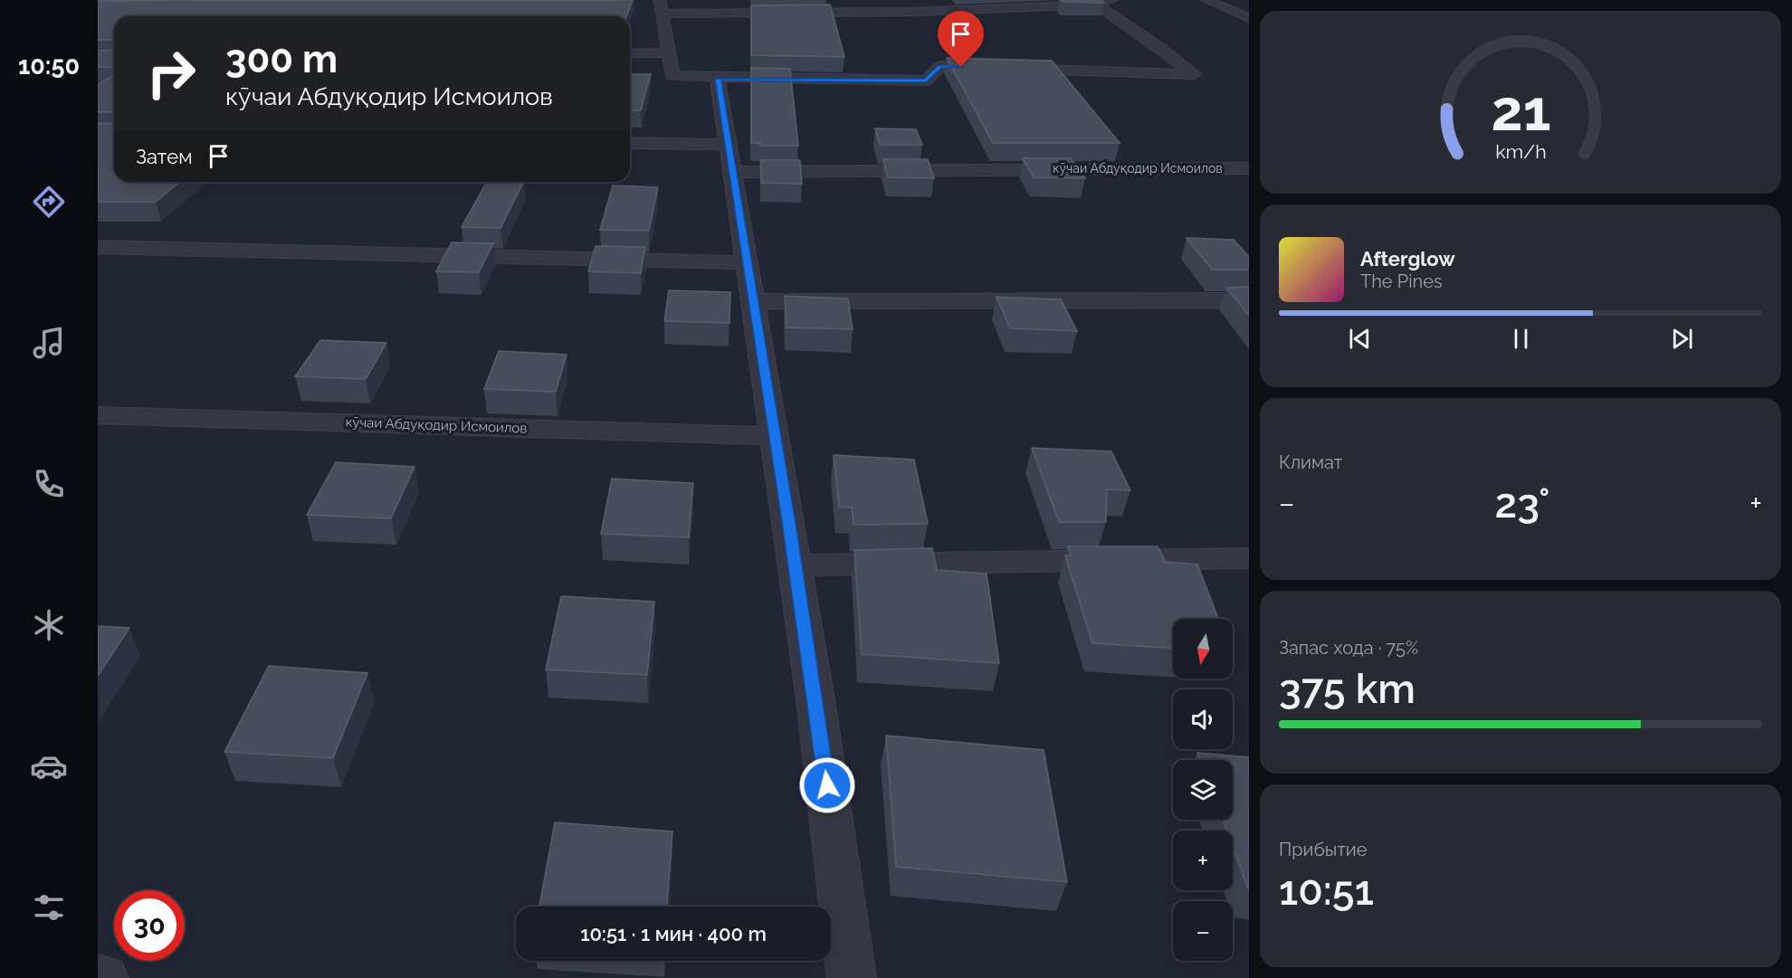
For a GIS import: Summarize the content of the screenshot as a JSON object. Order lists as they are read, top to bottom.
{
  "streets": {
    "street": ["кӯчаи Абдуқодир Исмоилов"]
  },
  "north": "bottom",
  "page": {
    "tabs": "10:50",
    "turn": ["300 m", "кӯчаи Абдуқодир Исмоилов"],
    "then": "Затем",
    "song": ["Afterglow", "The Pines"],
    "tile": [
      "Климат",
      ["Запас хода · 75%", "375 km"],
      ["Прибытие", "10:51"]
    ],
    "heat": ["−", "23°", "+"],
    "map_buttons": ["+", "−"],
    "limit": "30",
    "trip": "10:51 · 1 мин · 400 m",
    "gauge": ["21", "km/h"]
  }
}
